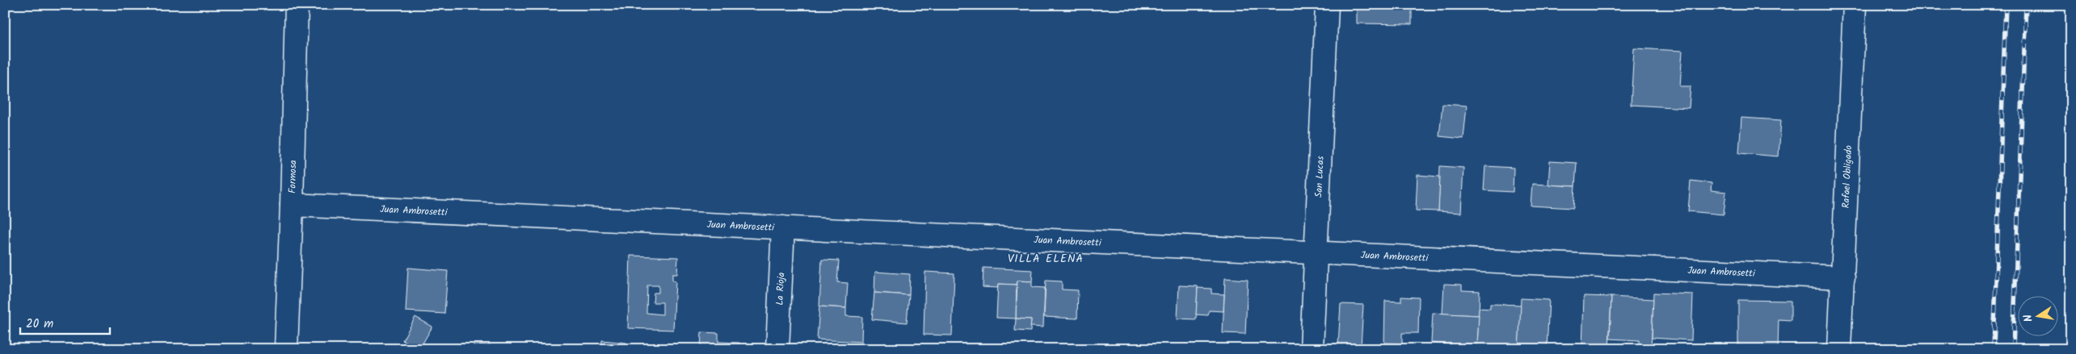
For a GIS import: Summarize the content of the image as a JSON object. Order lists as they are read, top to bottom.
{
  "streets": {
    "street": [
      "San Lucas",
      "Formosa",
      "Rafael Obligado",
      "Juan Ambrosetti",
      "La Rioja"
    ]
  },
  "crossings": [
    ["San Lucas", "Juan Ambrosetti"],
    ["Formosa", "Juan Ambrosetti"],
    ["Rafael Obligado", "Juan Ambrosetti"],
    ["Juan Ambrosetti", "La Rioja"]
  ],
  "districts": ["VILLA ELENA"],
  "scale_bar": "20 m",
  "north": "left"
}
